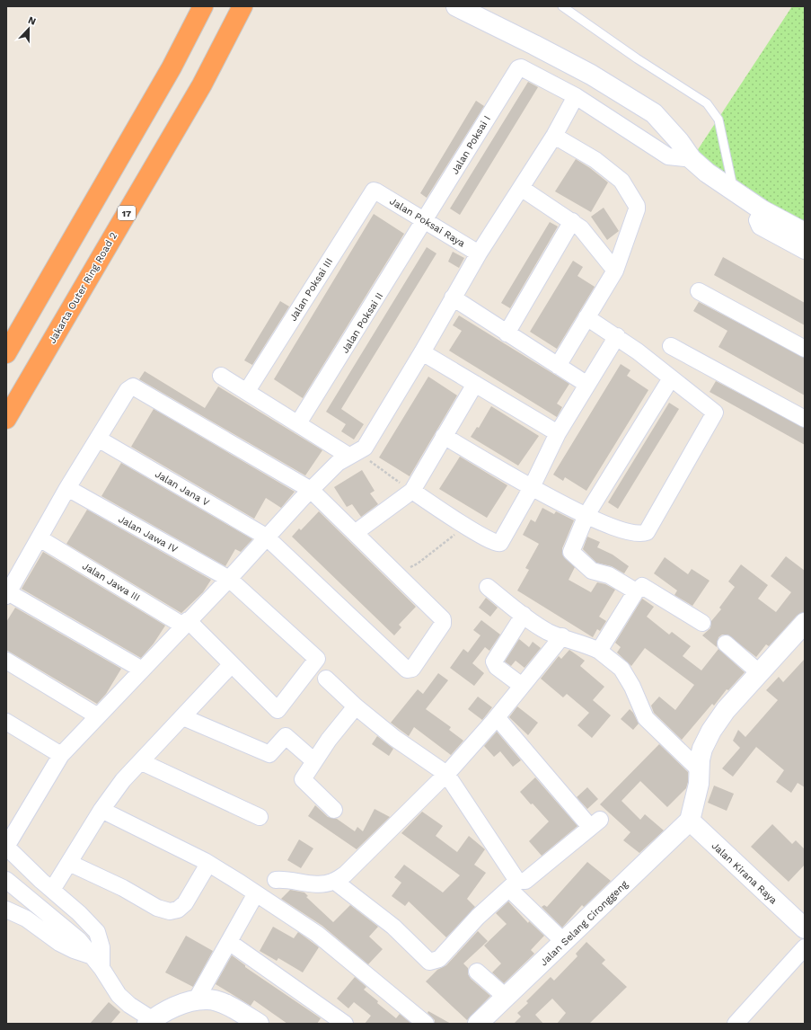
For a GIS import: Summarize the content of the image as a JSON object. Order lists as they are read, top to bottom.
{
  "streets": {
    "highway": ["17", "Jakarta Outer Ring Road 2"],
    "street": [
      "Jalan Poksai I",
      "Jalan Poksai Raya",
      "Jalan Poksai III",
      "Jalan Poksai II",
      "Jalan Jana V",
      "Jalan Jawa IV",
      "Jalan Jawa III",
      "Jalan Kirana Raya",
      "Jalan Selang Cironggeng"
    ]
  },
  "crossings": [
    ["Jalan Poksai I", "Jalan Poksai Raya"],
    ["Jalan Poksai I", "Jalan Poksai II"],
    ["Jalan Poksai Raya", "Jalan Poksai III"],
    ["Jalan Poksai Raya", "Jalan Poksai II"],
    ["Jalan Jawa IV", "Jalan Jawa III"],
    ["Jalan Kirana Raya", "Jalan Selang Cironggeng"]
  ],
  "north": "top"
}
